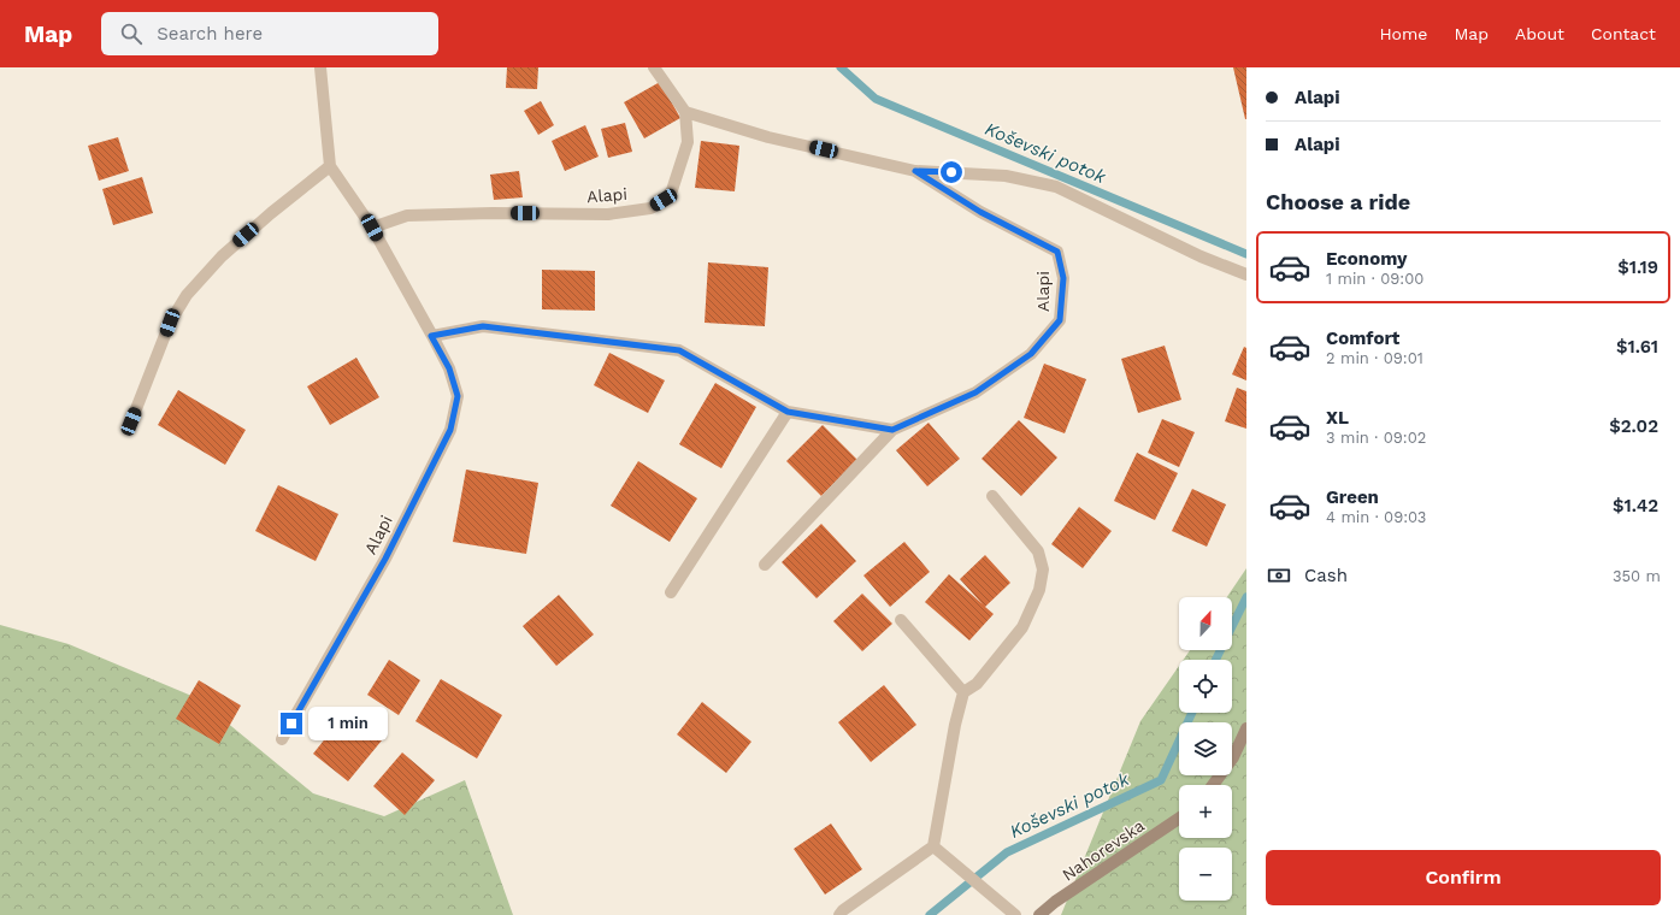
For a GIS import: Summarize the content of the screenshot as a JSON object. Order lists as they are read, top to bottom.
{
  "streets": {
    "street": ["Alapi", "Nahorevska"]
  },
  "water": ["Koševski potok"],
  "north": "top",
  "page": {
    "header": "Map",
    "search": "Search here",
    "nav": [
      "Home",
      "Map",
      "About",
      "Contact"
    ],
    "banner": ["Alapi", "Alapi"],
    "heading": "Choose a ride",
    "list": [
      {
        "name": "Economy",
        "note": "1 min · 09:00",
        "value": "$1.19"
      },
      {
        "name": "Comfort",
        "note": "2 min · 09:01",
        "value": "$1.61"
      },
      {
        "name": "XL",
        "note": "3 min · 09:02",
        "value": "$2.02"
      },
      {
        "name": "Green",
        "note": "4 min · 09:03",
        "value": "$1.42"
      }
    ],
    "pay": ["Cash", "350 m"],
    "map_buttons": ["+", "−"],
    "bubble": "1 min",
    "buttons": "Confirm"
  }
}
